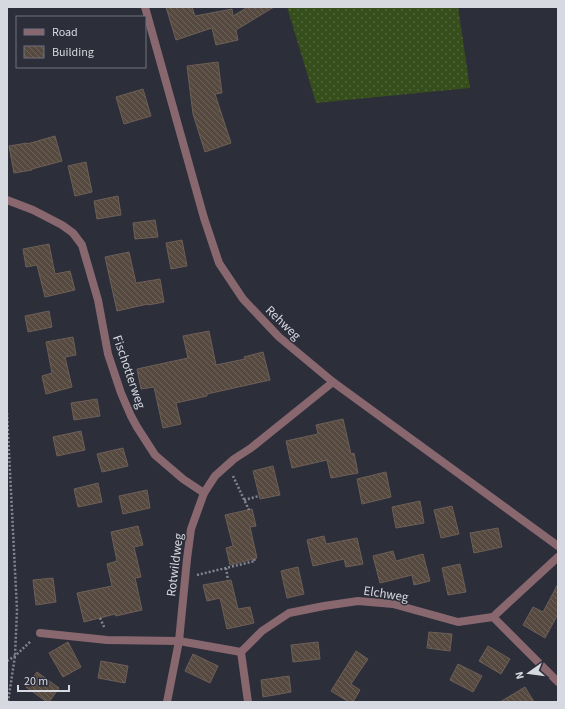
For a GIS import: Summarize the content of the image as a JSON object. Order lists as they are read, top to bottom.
{
  "streets": {
    "street": [
      "Rehweg",
      "Fischotterweg",
      "Rotwildweg",
      "Elchweg"
    ]
  },
  "crossings": [
    ["Fischotterweg", "Rotwildweg"]
  ],
  "legend": ["Road", "Building"],
  "scale_bar": "20 m",
  "north": "left"
}
